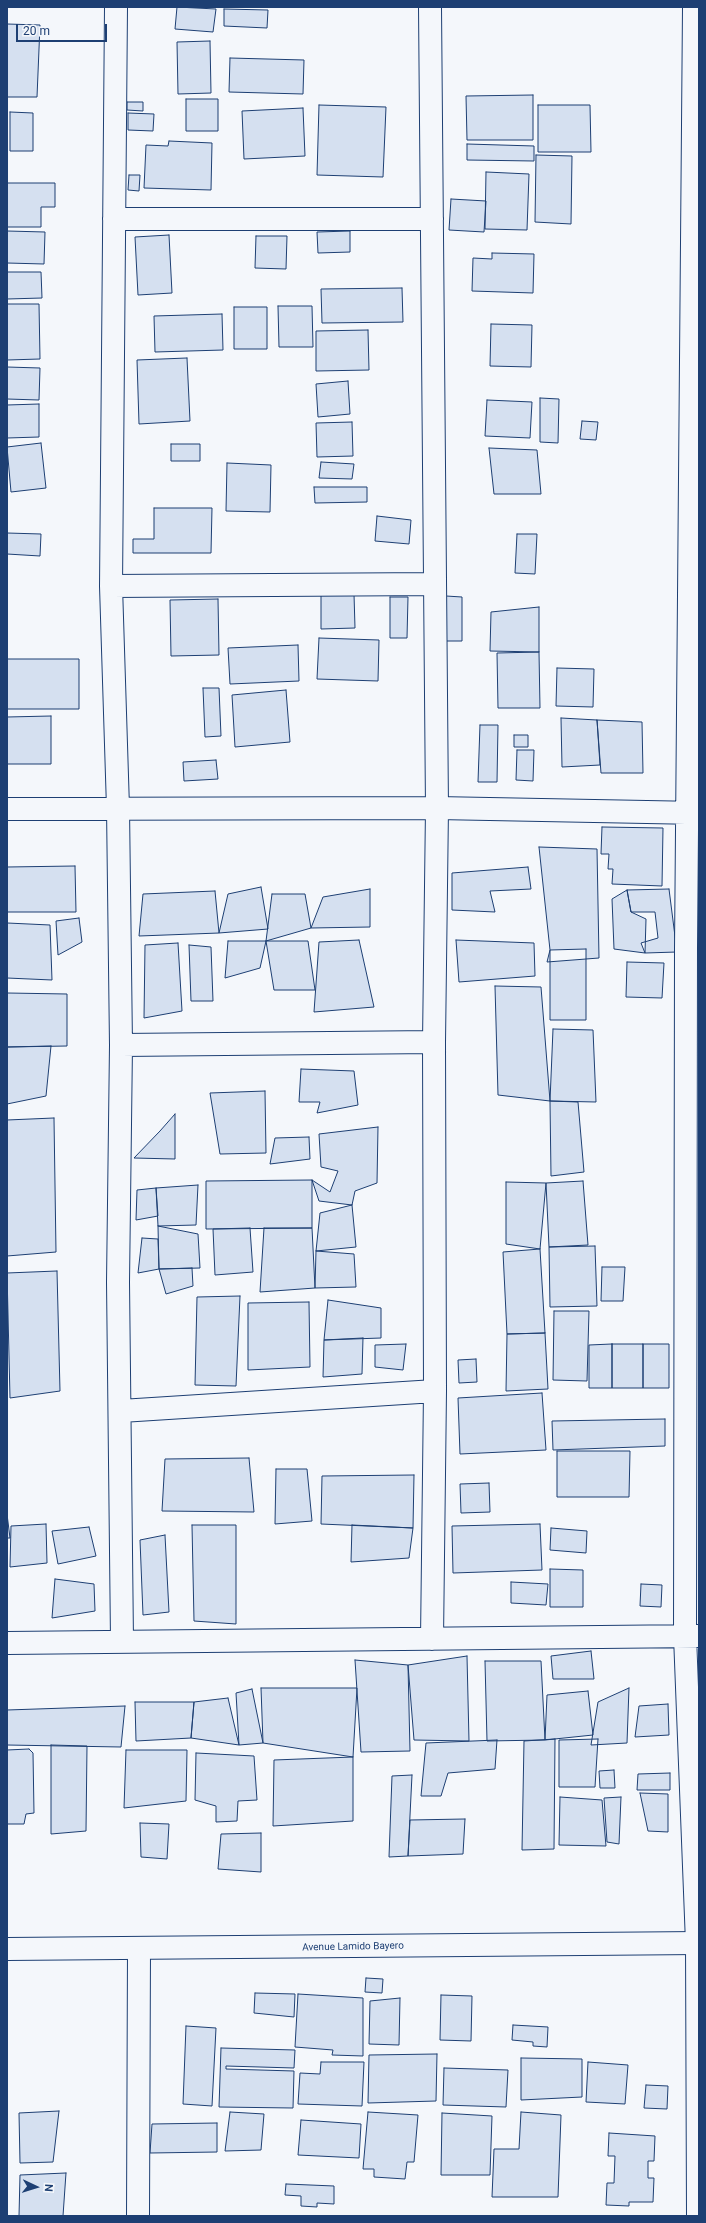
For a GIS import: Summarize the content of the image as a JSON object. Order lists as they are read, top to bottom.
{
  "streets": {
    "street": ["Avenue Lamido Bayero"]
  },
  "scale_bar": "20 m",
  "north": "right"
}
